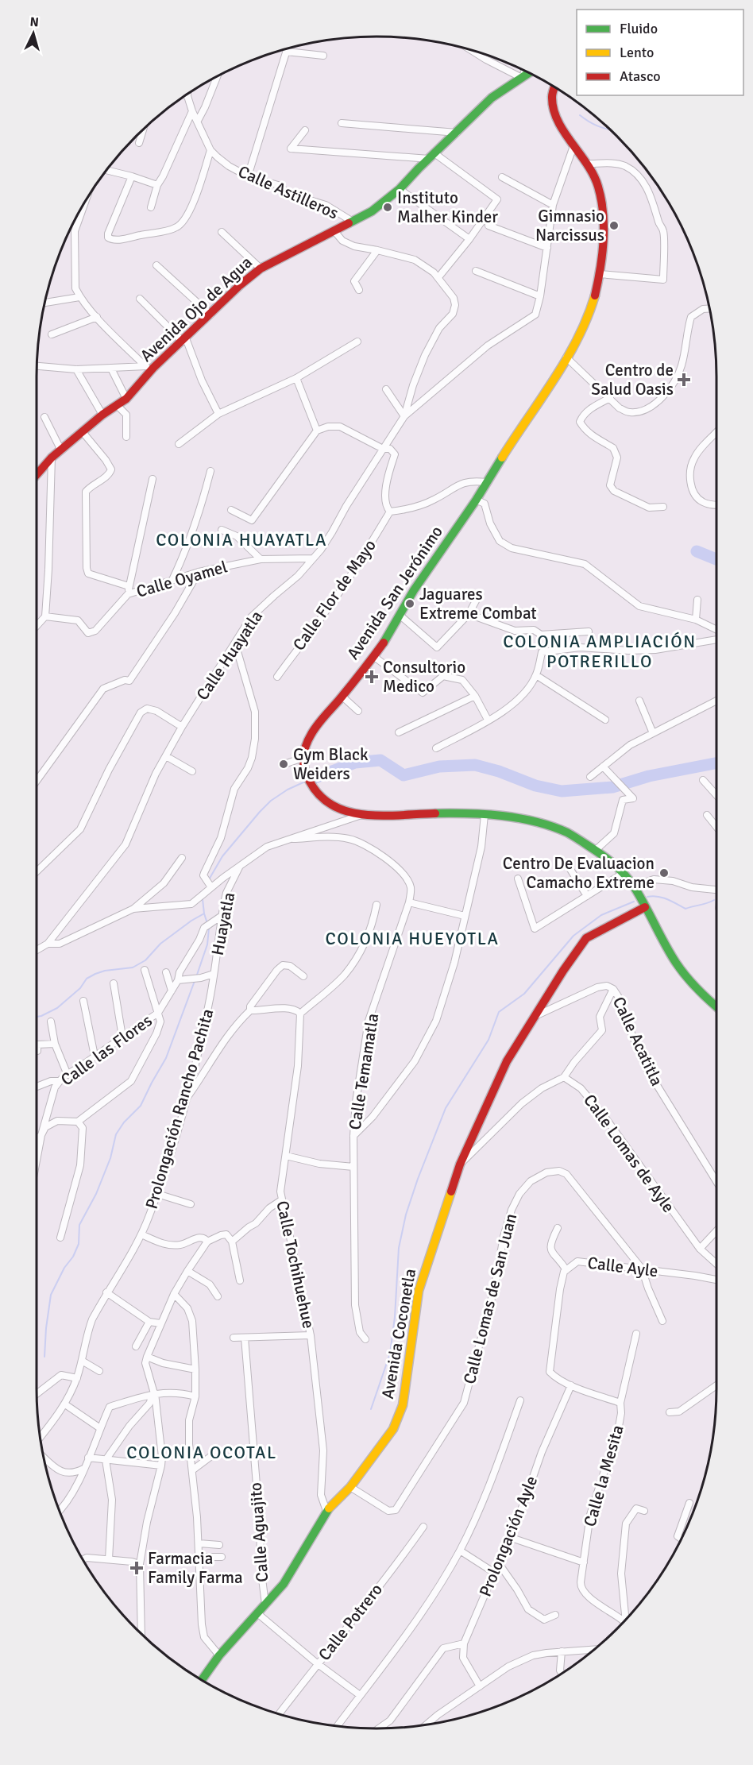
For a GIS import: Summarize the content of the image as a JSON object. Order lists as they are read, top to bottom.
{
  "streets": {
    "street": [
      "Calle Astilleros",
      "Avenida Ojo de Agua",
      "Calle Oyamel",
      "Avenida San Jerónimo",
      "Calle Flor de Mayo",
      "Calle Huayatla",
      "Huayatla",
      "Calle Acatitla",
      "Calle las Flores",
      "Calle Temamatla",
      "Prolongación Rancho Pachita",
      "Calle Lomas de Ayle",
      "Calle Tochihuehue",
      "Calle Ayle",
      "Calle Lomas de San Juan",
      "Avenida Coconetla",
      "Calle la Mesita",
      "Calle Aguajito",
      "Prolongación Ayle",
      "Calle Potrero"
    ]
  },
  "crossings": [
    ["Calle Astilleros", "Avenida Ojo de Agua"],
    ["Avenida Ojo de Agua", "Calle Huayatla"],
    ["Calle Oyamel", "Calle Huayatla"],
    ["Huayatla", "Calle las Flores"],
    ["Huayatla", "Prolongación Rancho Pachita"],
    ["Calle Acatitla", "Avenida Coconetla"],
    ["Calle Tochihuehue", "Avenida Coconetla"],
    ["Calle Ayle", "Calle Lomas de San Juan"],
    ["Calle Ayle", "Prolongación Ayle"],
    ["Calle Lomas de San Juan", "Avenida Coconetla"],
    ["Avenida Coconetla", "Calle Aguajito"]
  ],
  "districts": [
    "COLONIA HUAYATLA",
    "COLONIA AMPLIACIÓN POTRERILLO",
    "COLONIA HUEYOTLA",
    "COLONIA OCOTAL"
  ],
  "places": {
    "other": [
      "Instituto Malher Kinder",
      "Gimnasio Narcissus",
      "Jaguares Extreme Combat",
      "Gym Black Weiders",
      "Centro De Evaluacion Camacho Extreme"
    ],
    "health": ["Centro de Salud Oasis", "Consultorio Medico", "Farmacia Family Farma"]
  },
  "legend": ["Fluido", "Lento", "Atasco"],
  "north": "top"
}
